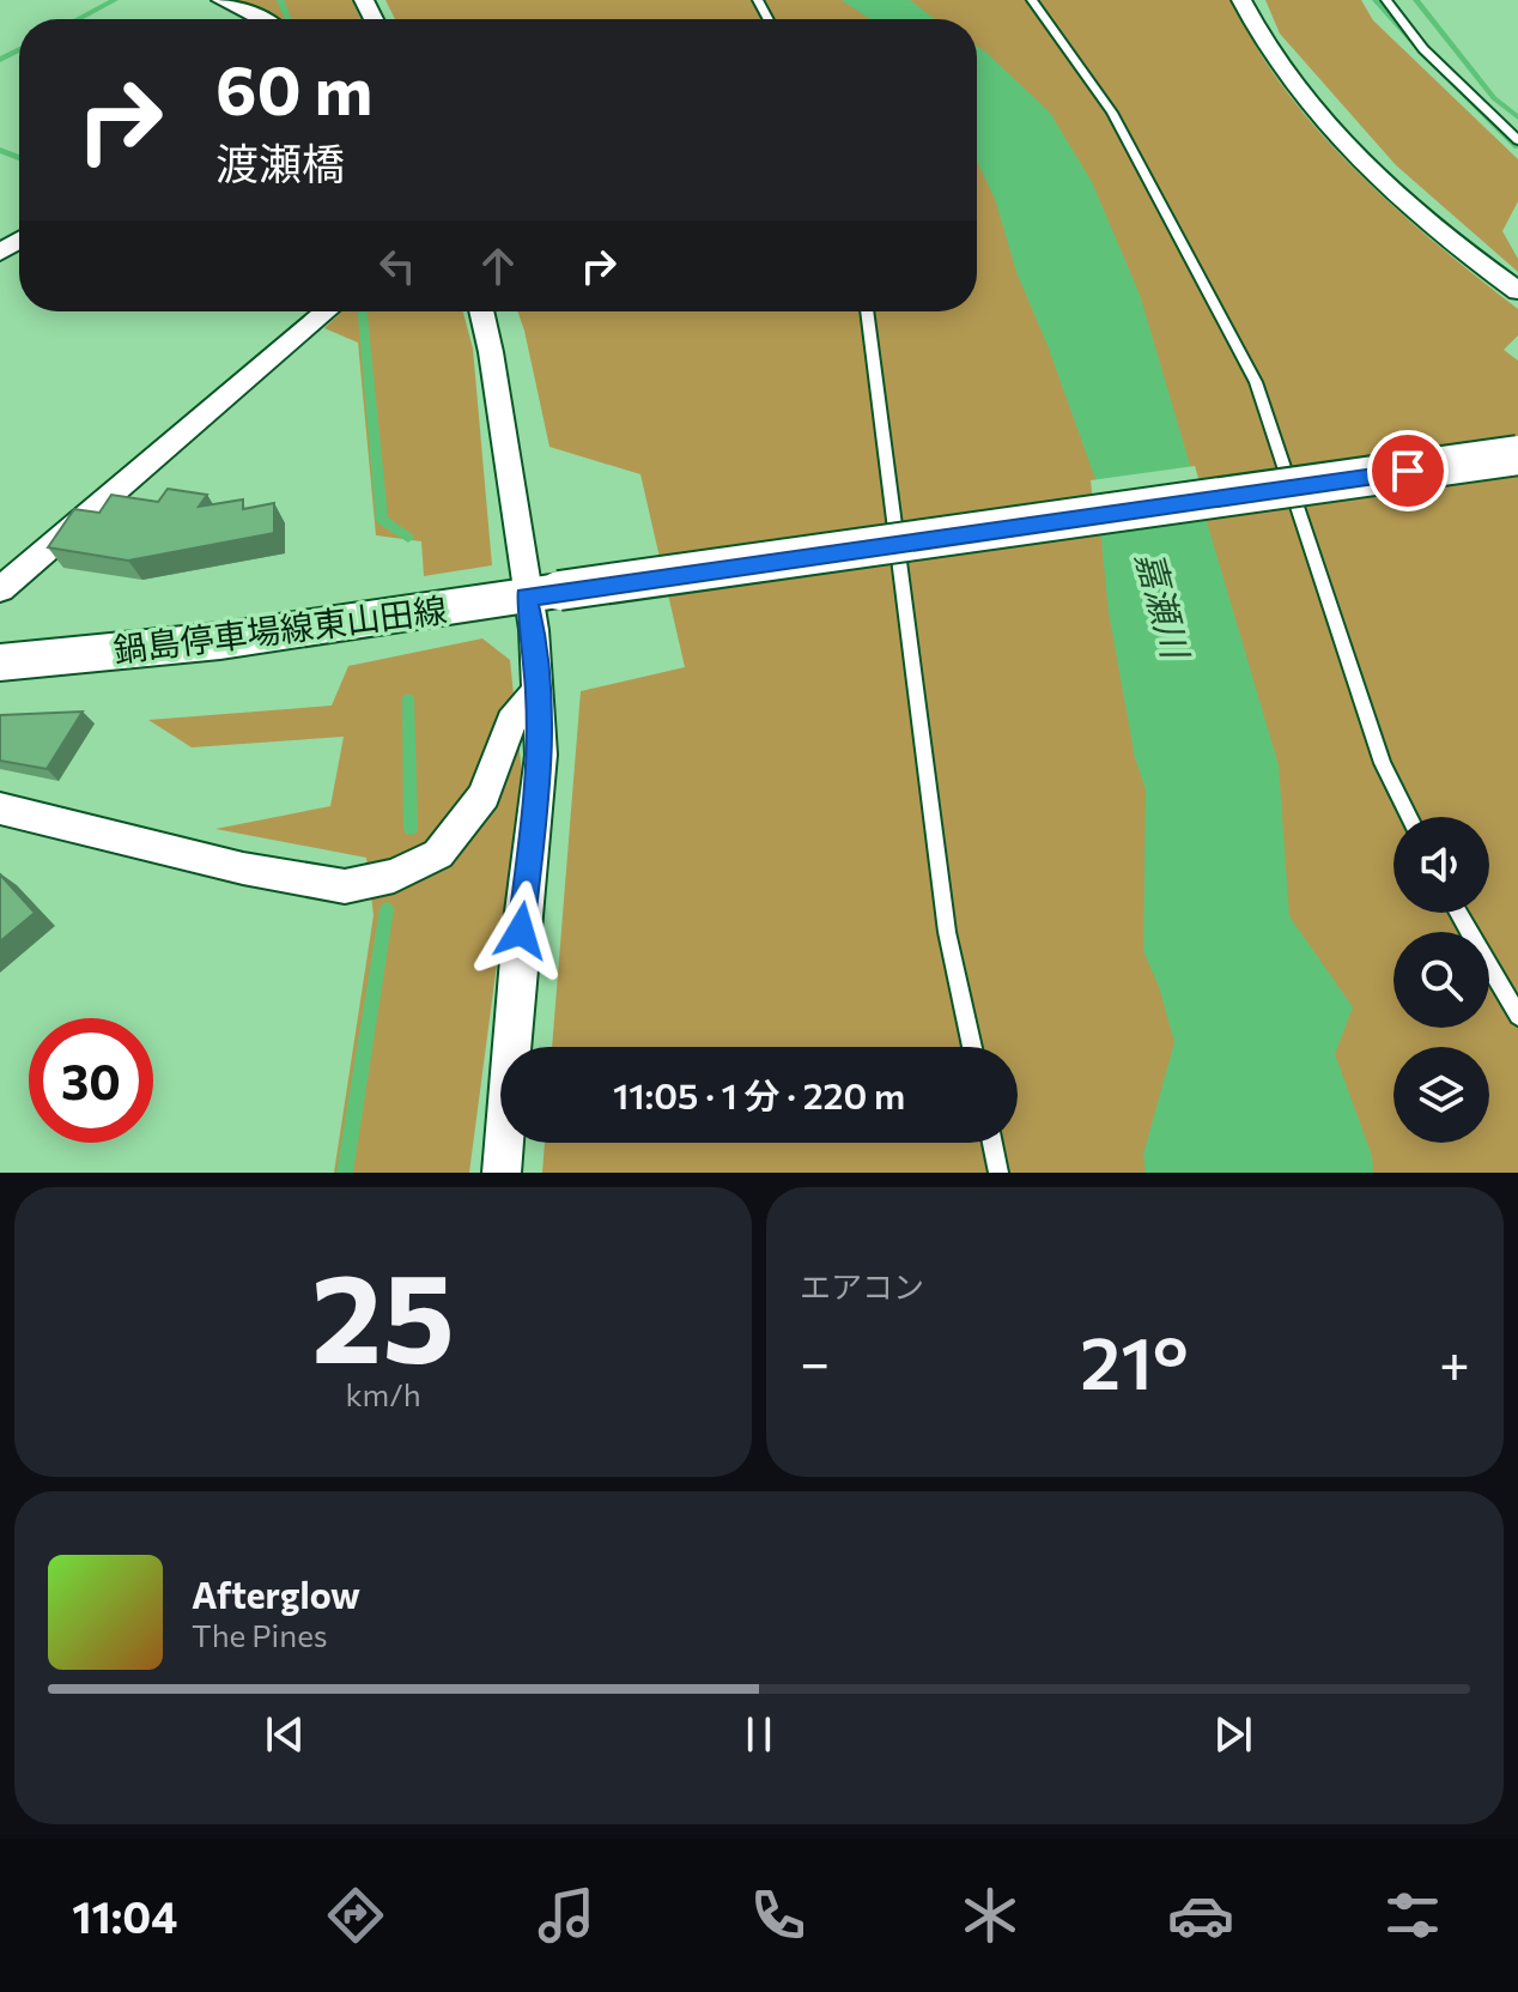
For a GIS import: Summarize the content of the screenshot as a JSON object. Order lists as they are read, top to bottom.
{
  "streets": {
    "main road": ["鍋島停車場線東山田線"]
  },
  "water": ["嘉瀬川"],
  "page": {
    "turn": ["60 m", "渡瀬橋"],
    "limit": "30",
    "trip": "11:05 · 1 分 · 220 m",
    "tile": [
      ["25", "km/h"],
      "エアコン"
    ],
    "heat": ["−", "21°", "+"],
    "song": ["Afterglow", "The Pines"],
    "tabs": "11:04"
  }
}
